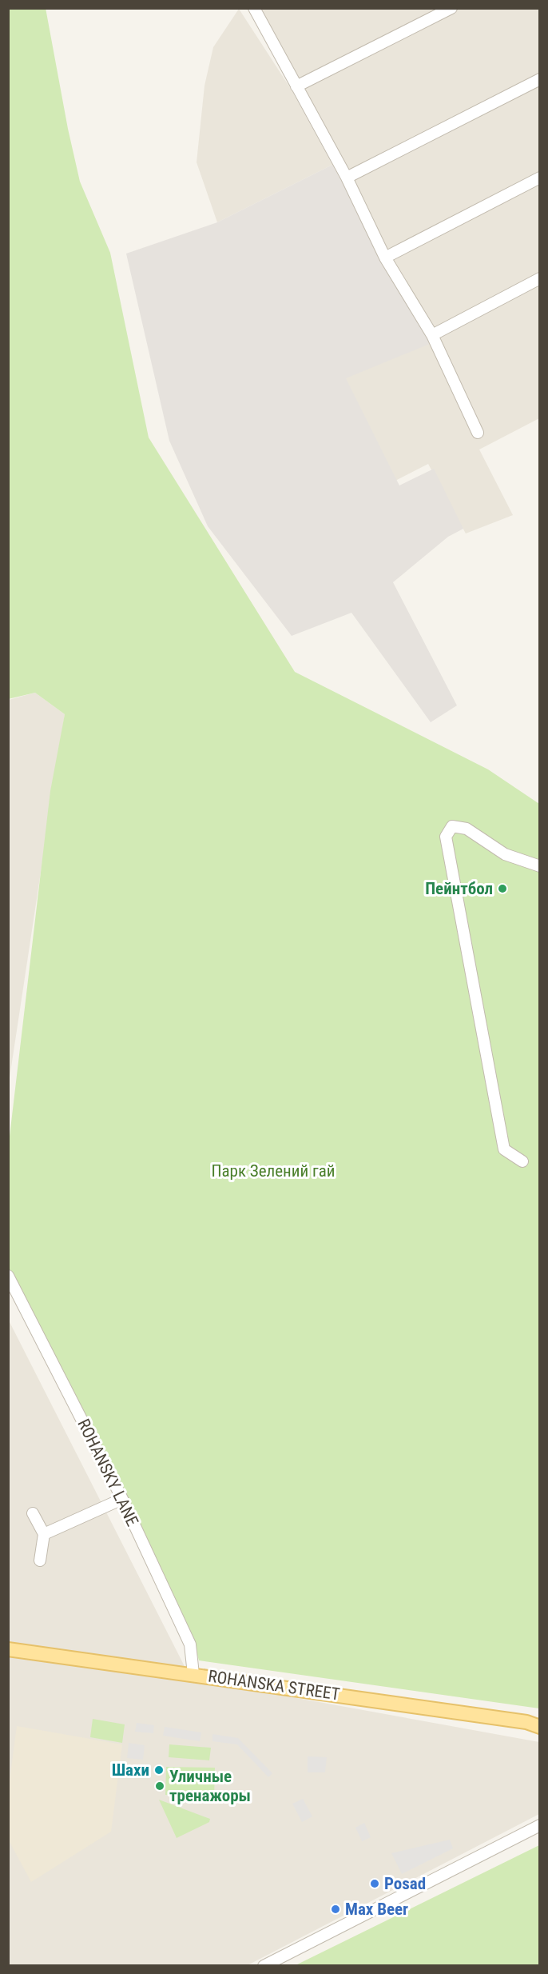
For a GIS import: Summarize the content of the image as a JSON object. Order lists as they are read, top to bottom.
{
  "streets": {
    "main road": ["ROHANSKA STREET"],
    "street": ["ROHANSKY LANE"]
  },
  "crossings": [
    ["ROHANSKY LANE", "ROHANSKA STREET"]
  ],
  "parks": ["Парк Зелений гай"],
  "places": [
    "Пейнтбол",
    "Шахи",
    "Уличные тренажоры",
    "Posad",
    "Max Beer"
  ]
}
